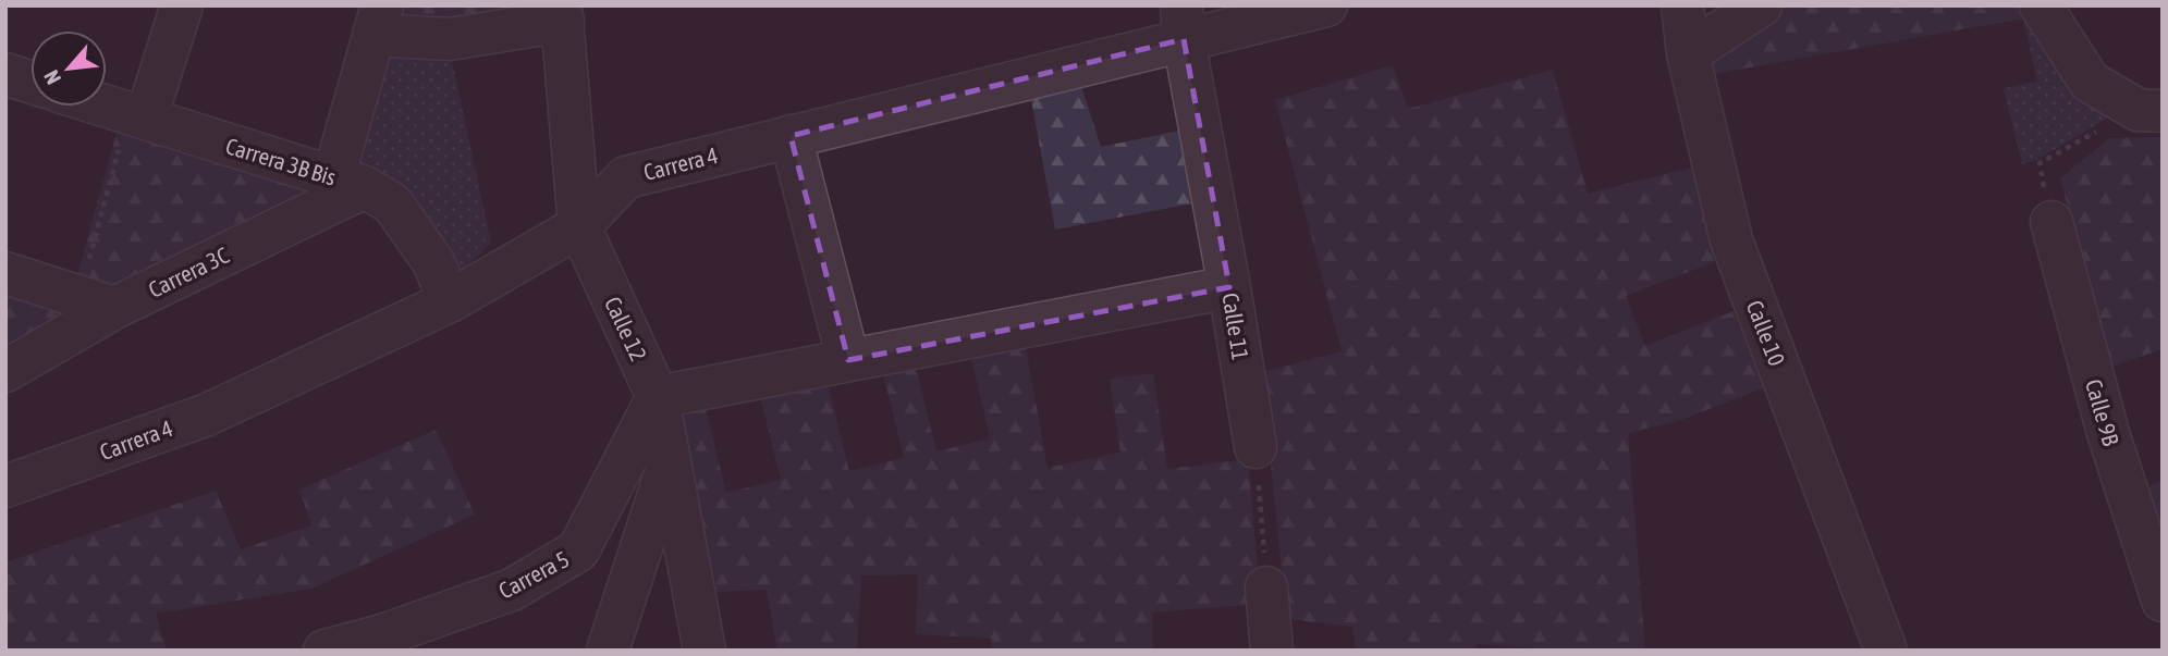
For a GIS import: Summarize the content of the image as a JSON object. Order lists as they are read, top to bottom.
{
  "streets": {
    "street": [
      "Carrera 3B Bis",
      "Carrera 4",
      "Carrera 3C",
      "Calle 11",
      "Calle 12",
      "Calle 10",
      "Calle 9B",
      "Carrera 5"
    ]
  },
  "crossings": [
    ["Carrera 3B Bis", "Carrera 4"],
    ["Carrera 3B Bis", "Carrera 3C"],
    ["Carrera 4", "Calle 11"],
    ["Carrera 4", "Calle 12"],
    ["Calle 12", "Carrera 5"]
  ],
  "north": "bottom left"
}
